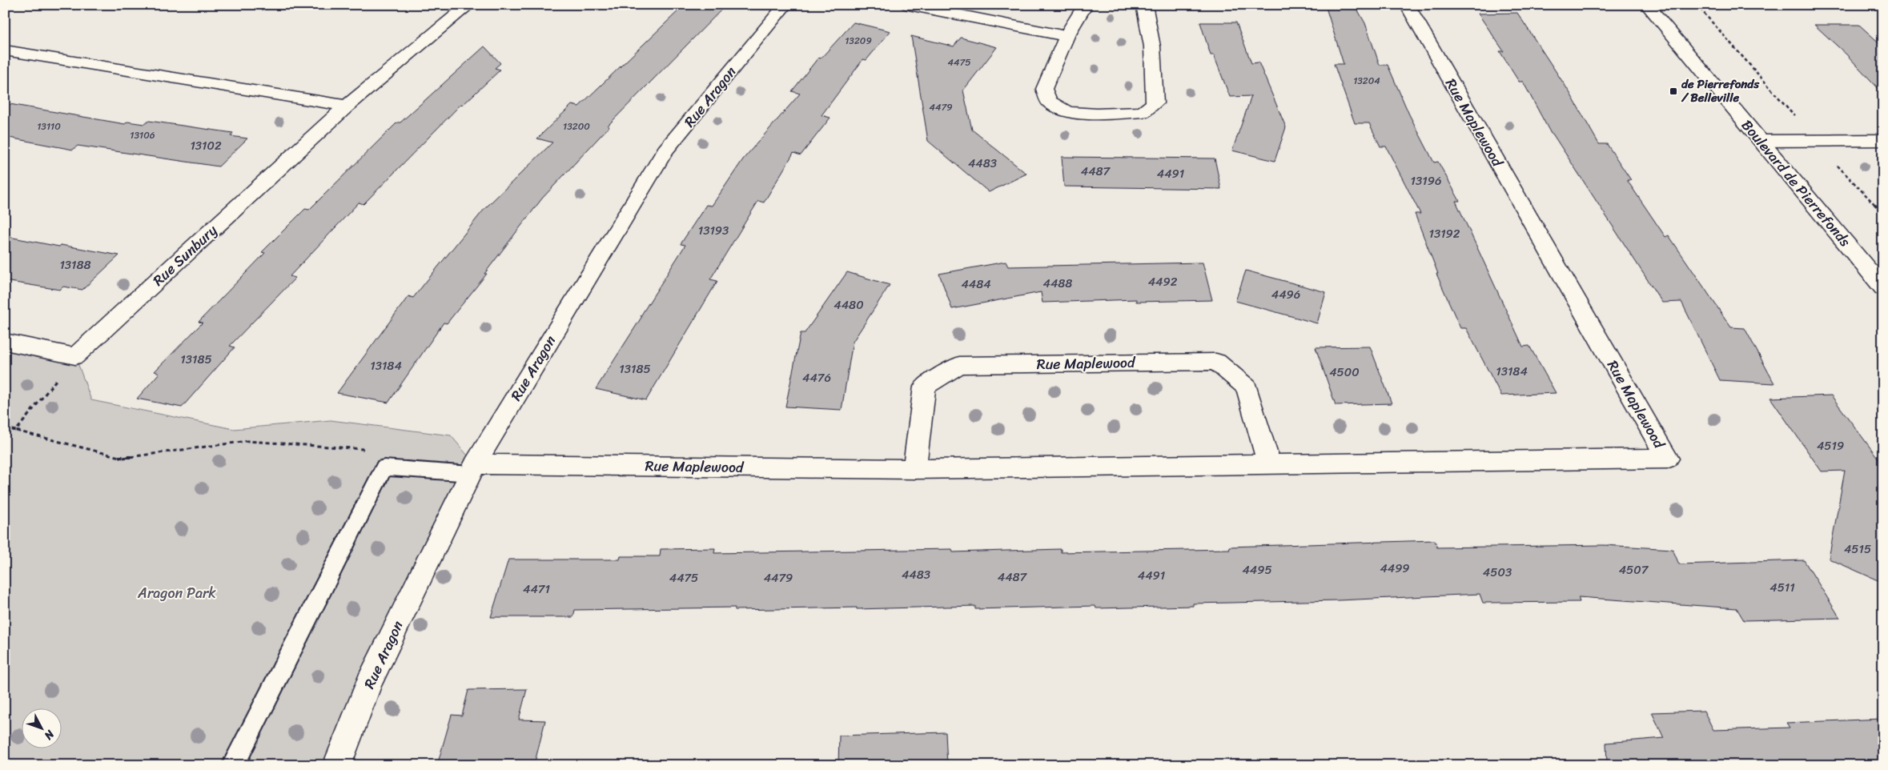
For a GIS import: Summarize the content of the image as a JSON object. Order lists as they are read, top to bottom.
{
  "streets": {
    "street": [
      "Rue Aragon",
      "Rue Maplewood",
      "Boulevard de Pierrefonds",
      "Rue Sunbury"
    ]
  },
  "crossings": [
    ["Rue Aragon", "Rue Maplewood"]
  ],
  "parks": ["Aragon Park"],
  "places": {
    "transit": ["de Pierrefonds / Belleville"]
  },
  "house_numbers": [
    "13209",
    "4475",
    "13204",
    "4479",
    "13110",
    "13200",
    "13106",
    "13102",
    "4483",
    "4487",
    "4491",
    "13196",
    "13193",
    "13192",
    "13188",
    "4492",
    "4488",
    "4484",
    "4496",
    "4480",
    "13185",
    "13184",
    "13185",
    "13184",
    "4500",
    "4476",
    "4519",
    "4515",
    "4499",
    "4495",
    "4507",
    "4503",
    "4483",
    "4491",
    "4487",
    "4475",
    "4479",
    "4511",
    "4471"
  ],
  "north": "bottom right"
}
